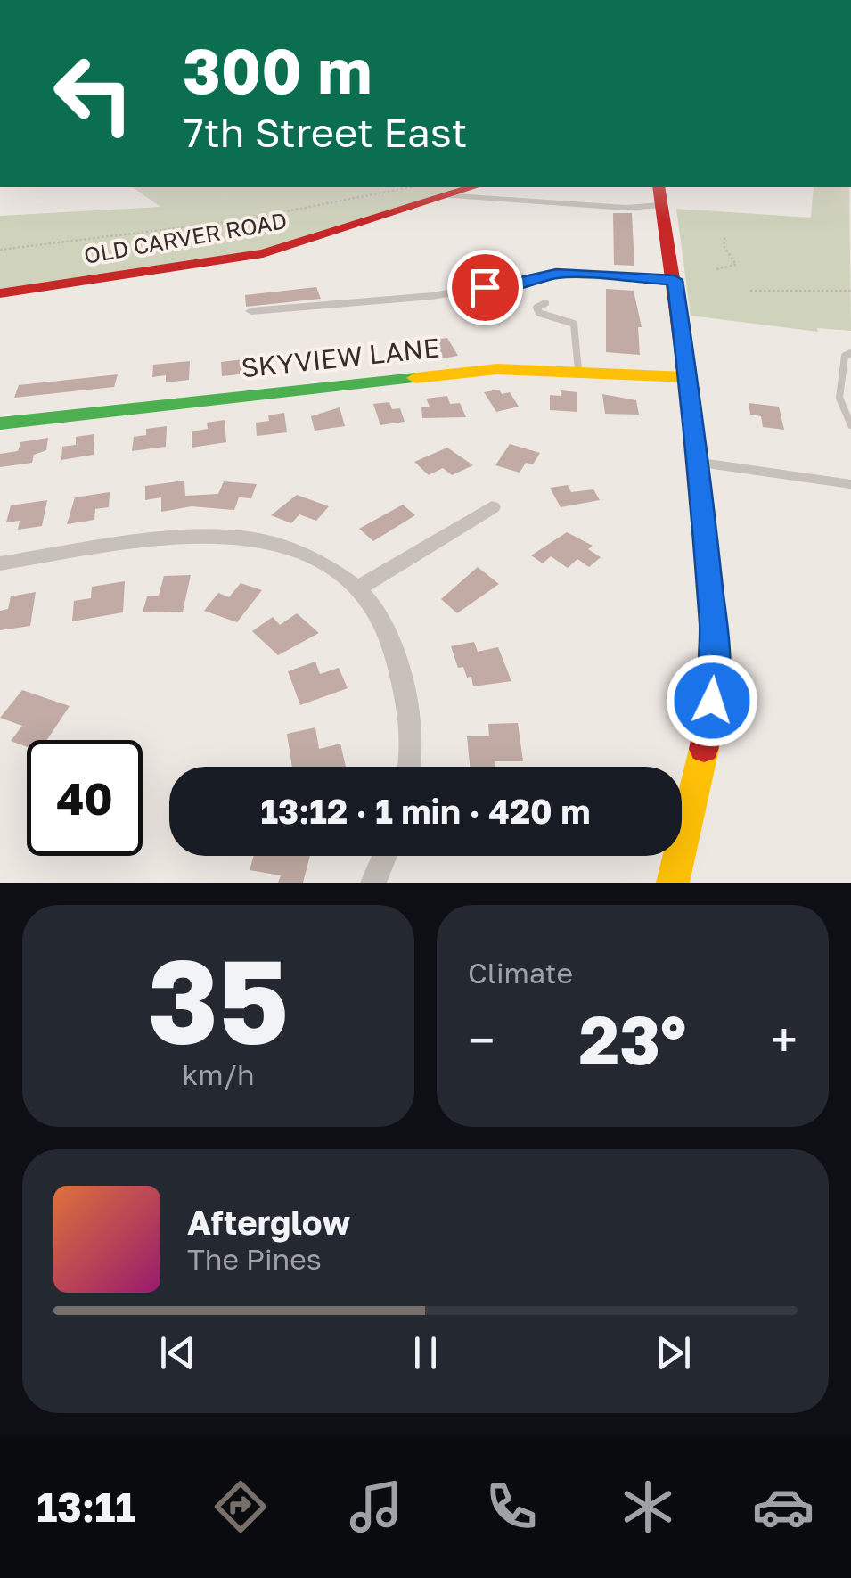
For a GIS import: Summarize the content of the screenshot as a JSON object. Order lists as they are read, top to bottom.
{
  "streets": {
    "street": ["OLD CARVER ROAD", "SKYVIEW LANE"]
  },
  "page": {
    "turn": ["300 m", "7th Street East"],
    "limit": "40",
    "trip": "13:12 · 1 min · 420 m",
    "tile": [
      ["35", "km/h"],
      "Climate"
    ],
    "heat": ["−", "23°", "+"],
    "song": ["Afterglow", "The Pines"],
    "tabs": "13:11"
  }
}
